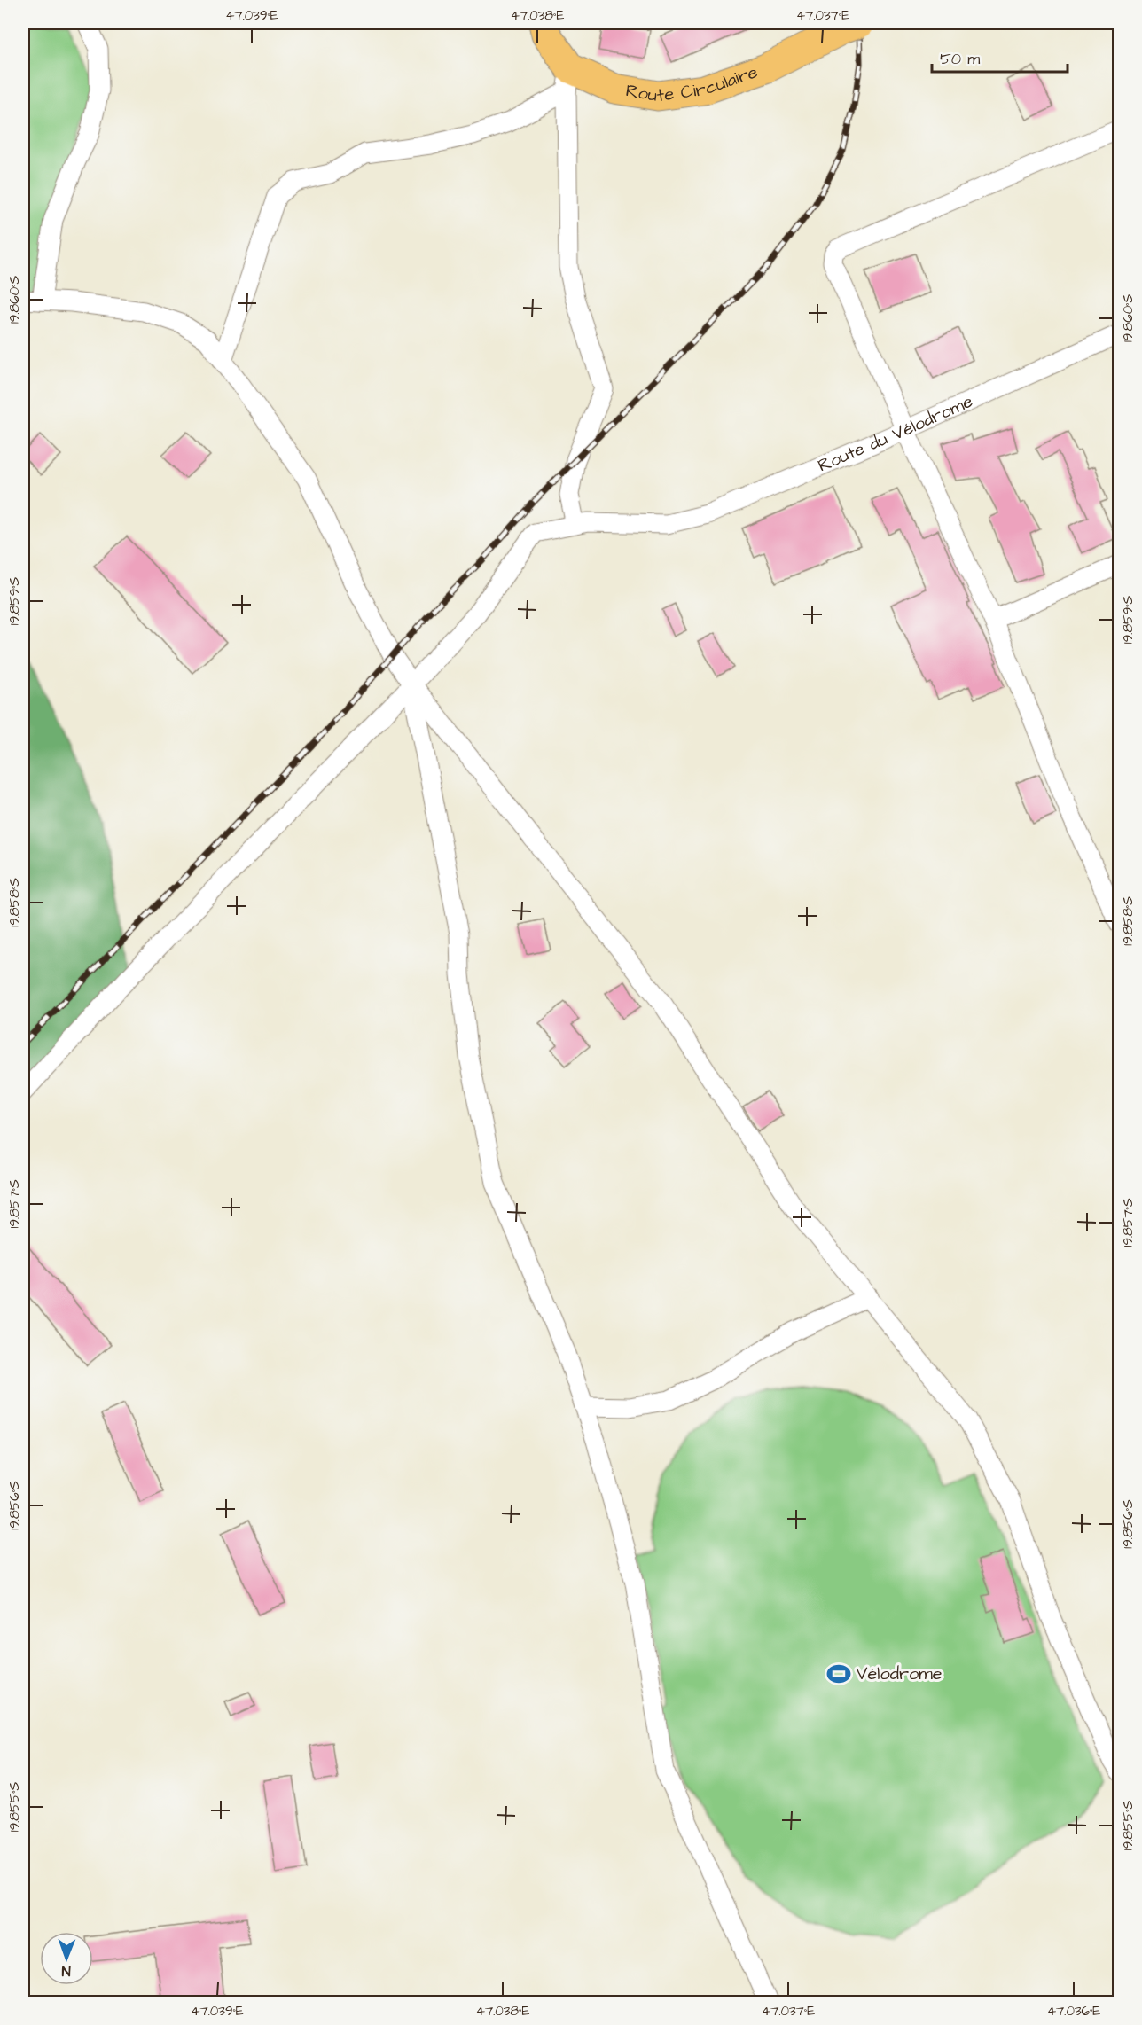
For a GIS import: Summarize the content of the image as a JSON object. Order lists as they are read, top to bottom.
{
  "streets": {
    "main road": ["Route Circulaire"],
    "street": ["Route du Vélodrome"]
  },
  "places": {
    "sports": ["Vélodrome"]
  },
  "scale_bar": "50 m",
  "north": "bottom",
  "coordinates": [
    "47.039°E",
    "47.038°E",
    "47.037°E",
    "19.860°S",
    "19.859°S",
    "19.858°S",
    "19.857°S",
    "19.856°S",
    "19.855°S",
    "47.036°E"
  ]
}
